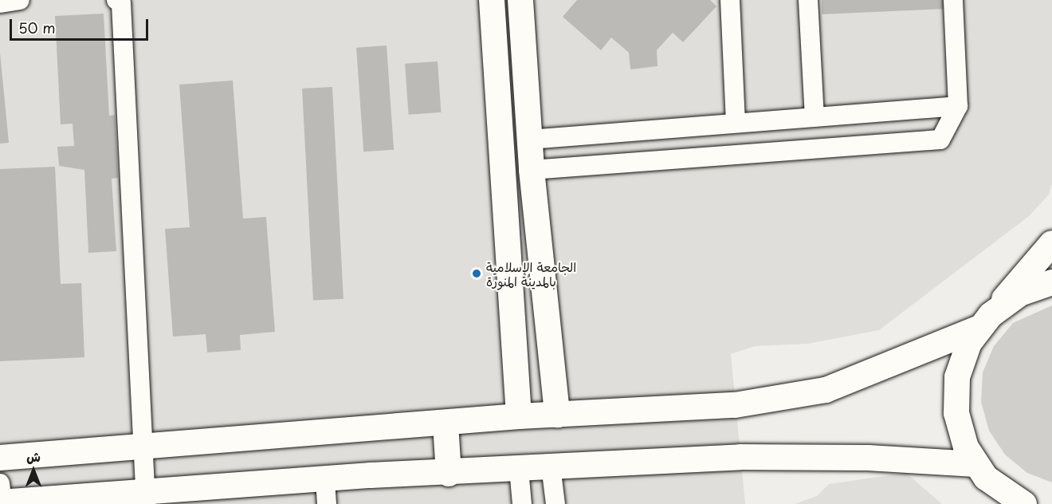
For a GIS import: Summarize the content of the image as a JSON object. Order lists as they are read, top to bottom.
{
  "places": ["الجامعة الإسلامية بالمدينة المنورة"],
  "scale_bar": "50 m",
  "north": "top"
}
